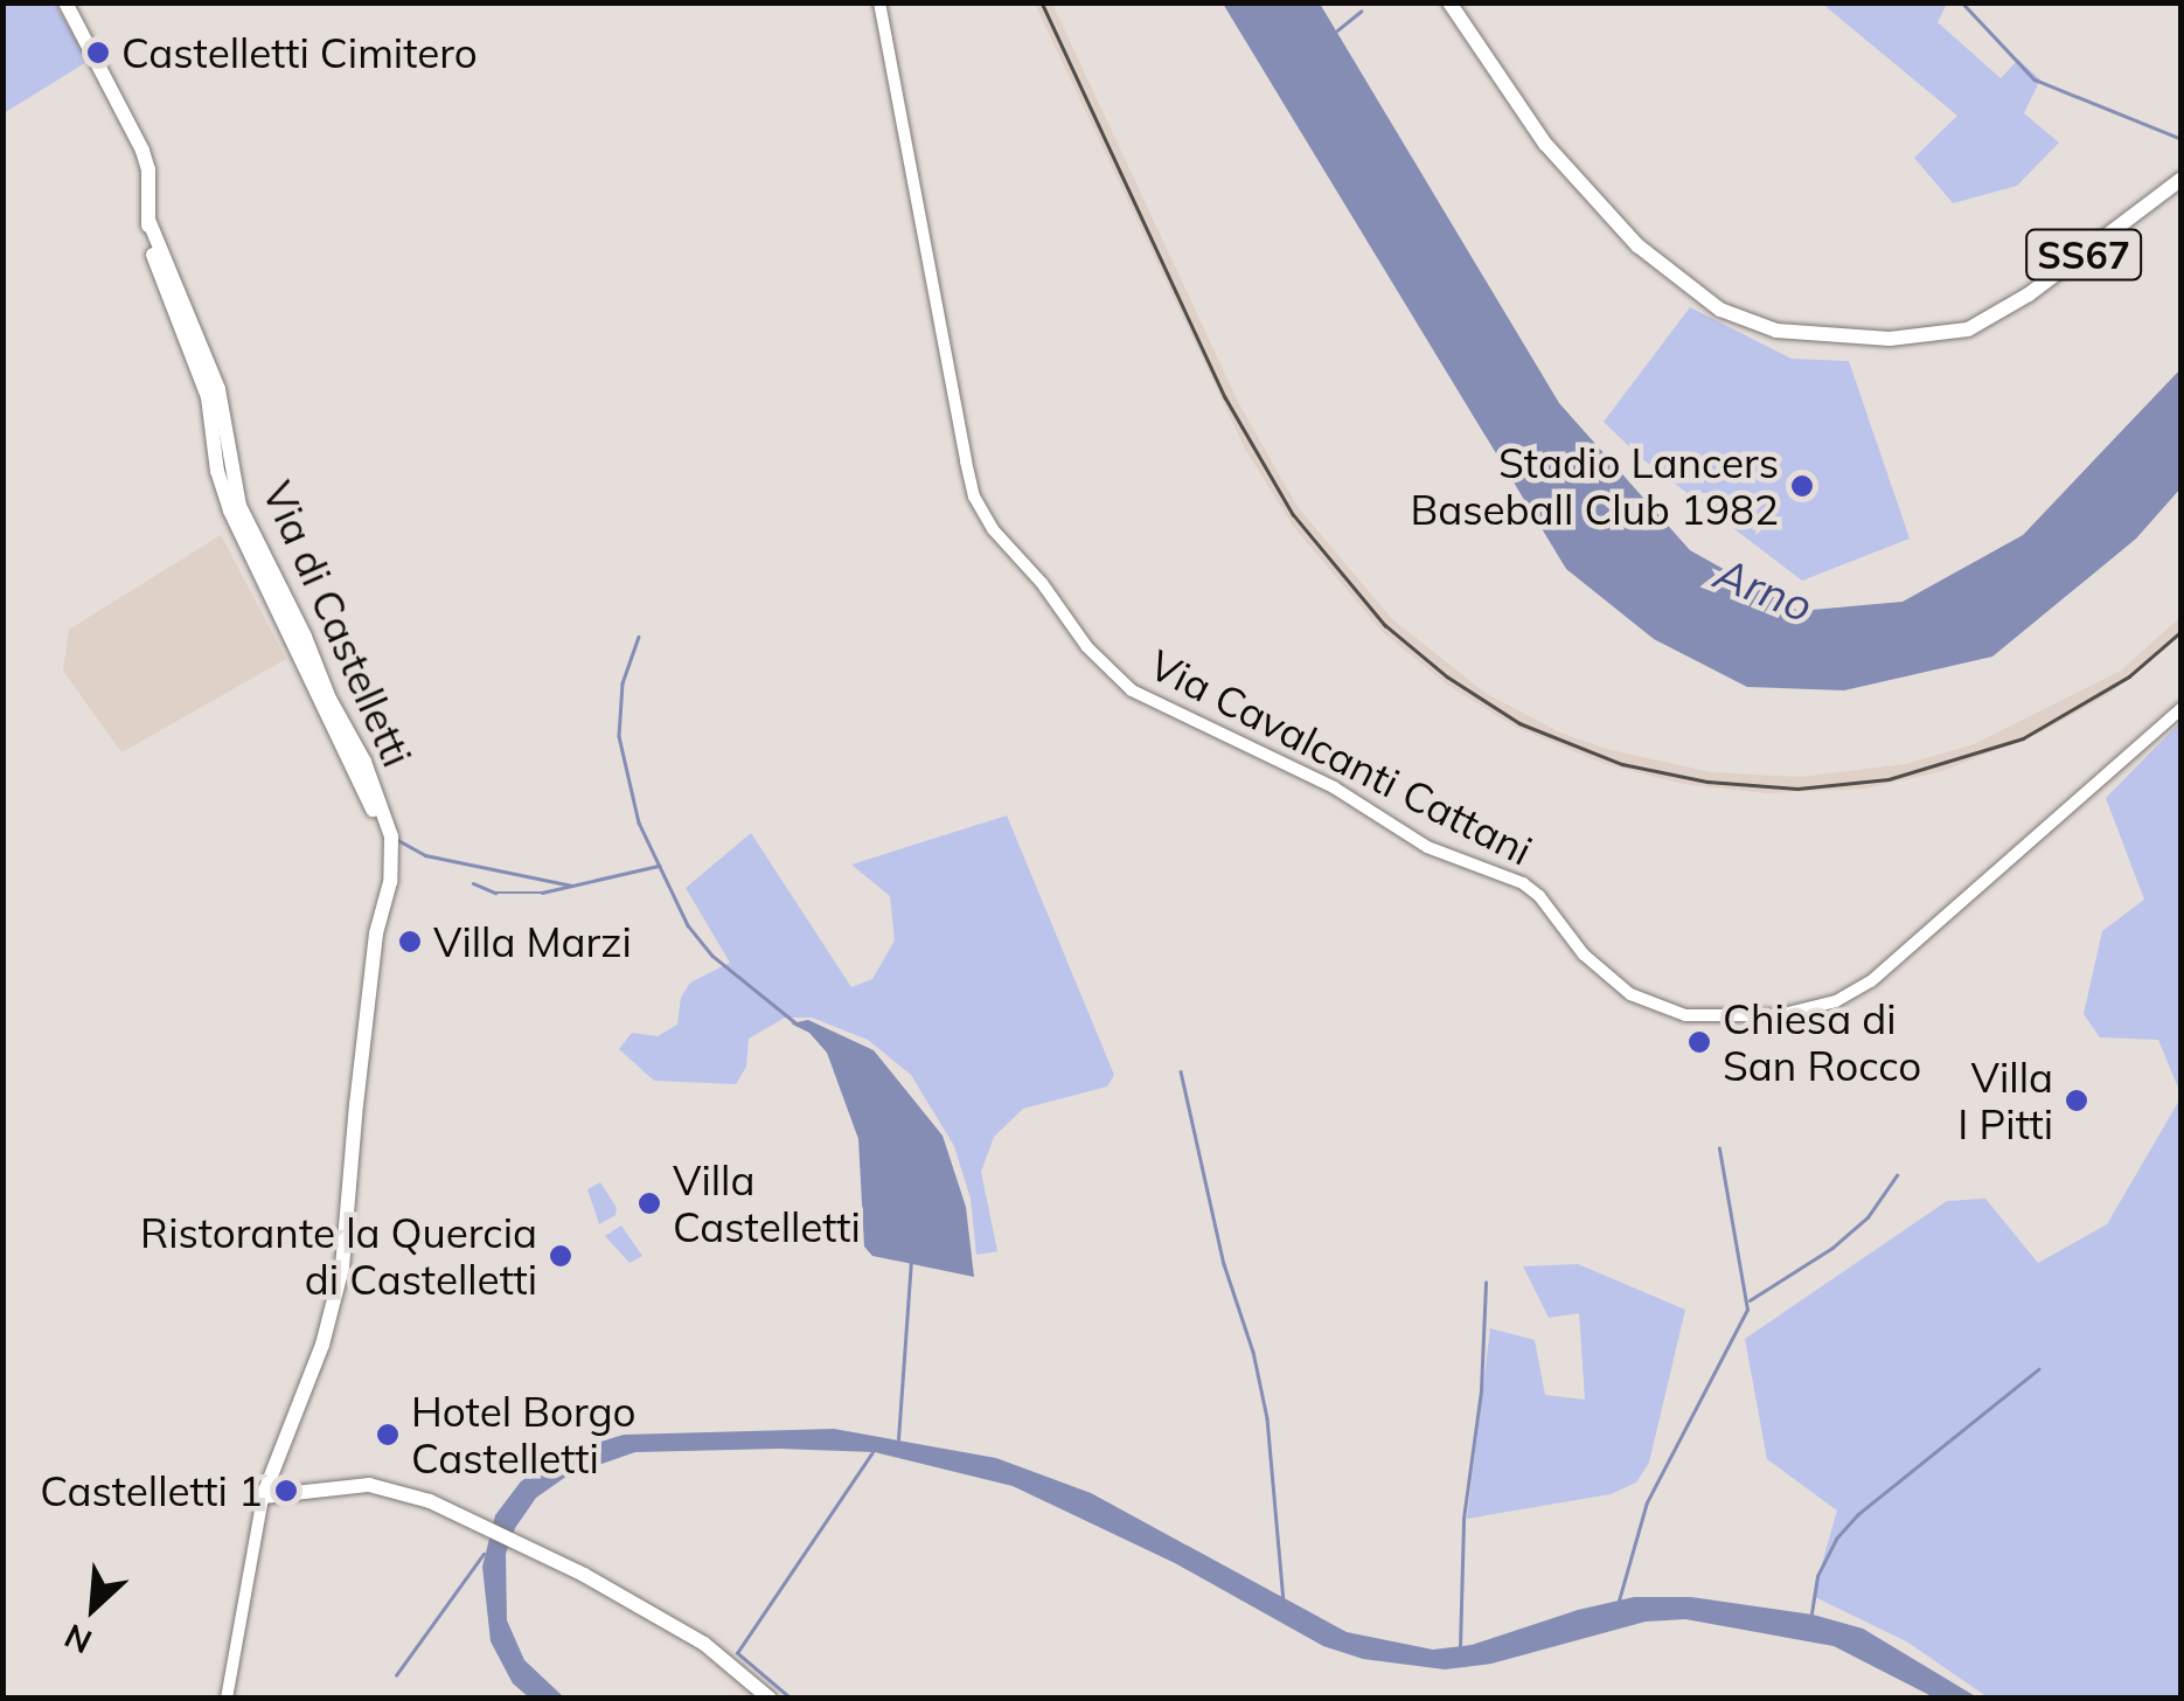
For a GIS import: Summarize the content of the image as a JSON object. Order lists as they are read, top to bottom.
{
  "streets": {
    "main road": ["SS67", "Via di Castelletti"],
    "street": ["Via Cavalcanti Cattani"]
  },
  "water": ["Arno"],
  "places": [
    "Castelletti Cimitero",
    "Stadio Lancers Baseball Club 1982",
    "Villa Marzi",
    "Chiesa di San Rocco",
    "Villa I Pitti",
    "Villa Castelletti",
    "Ristorante la Quercia di Castelletti",
    "Hotel Borgo Castelletti",
    "Castelletti 1"
  ],
  "north": "bottom left"
}
